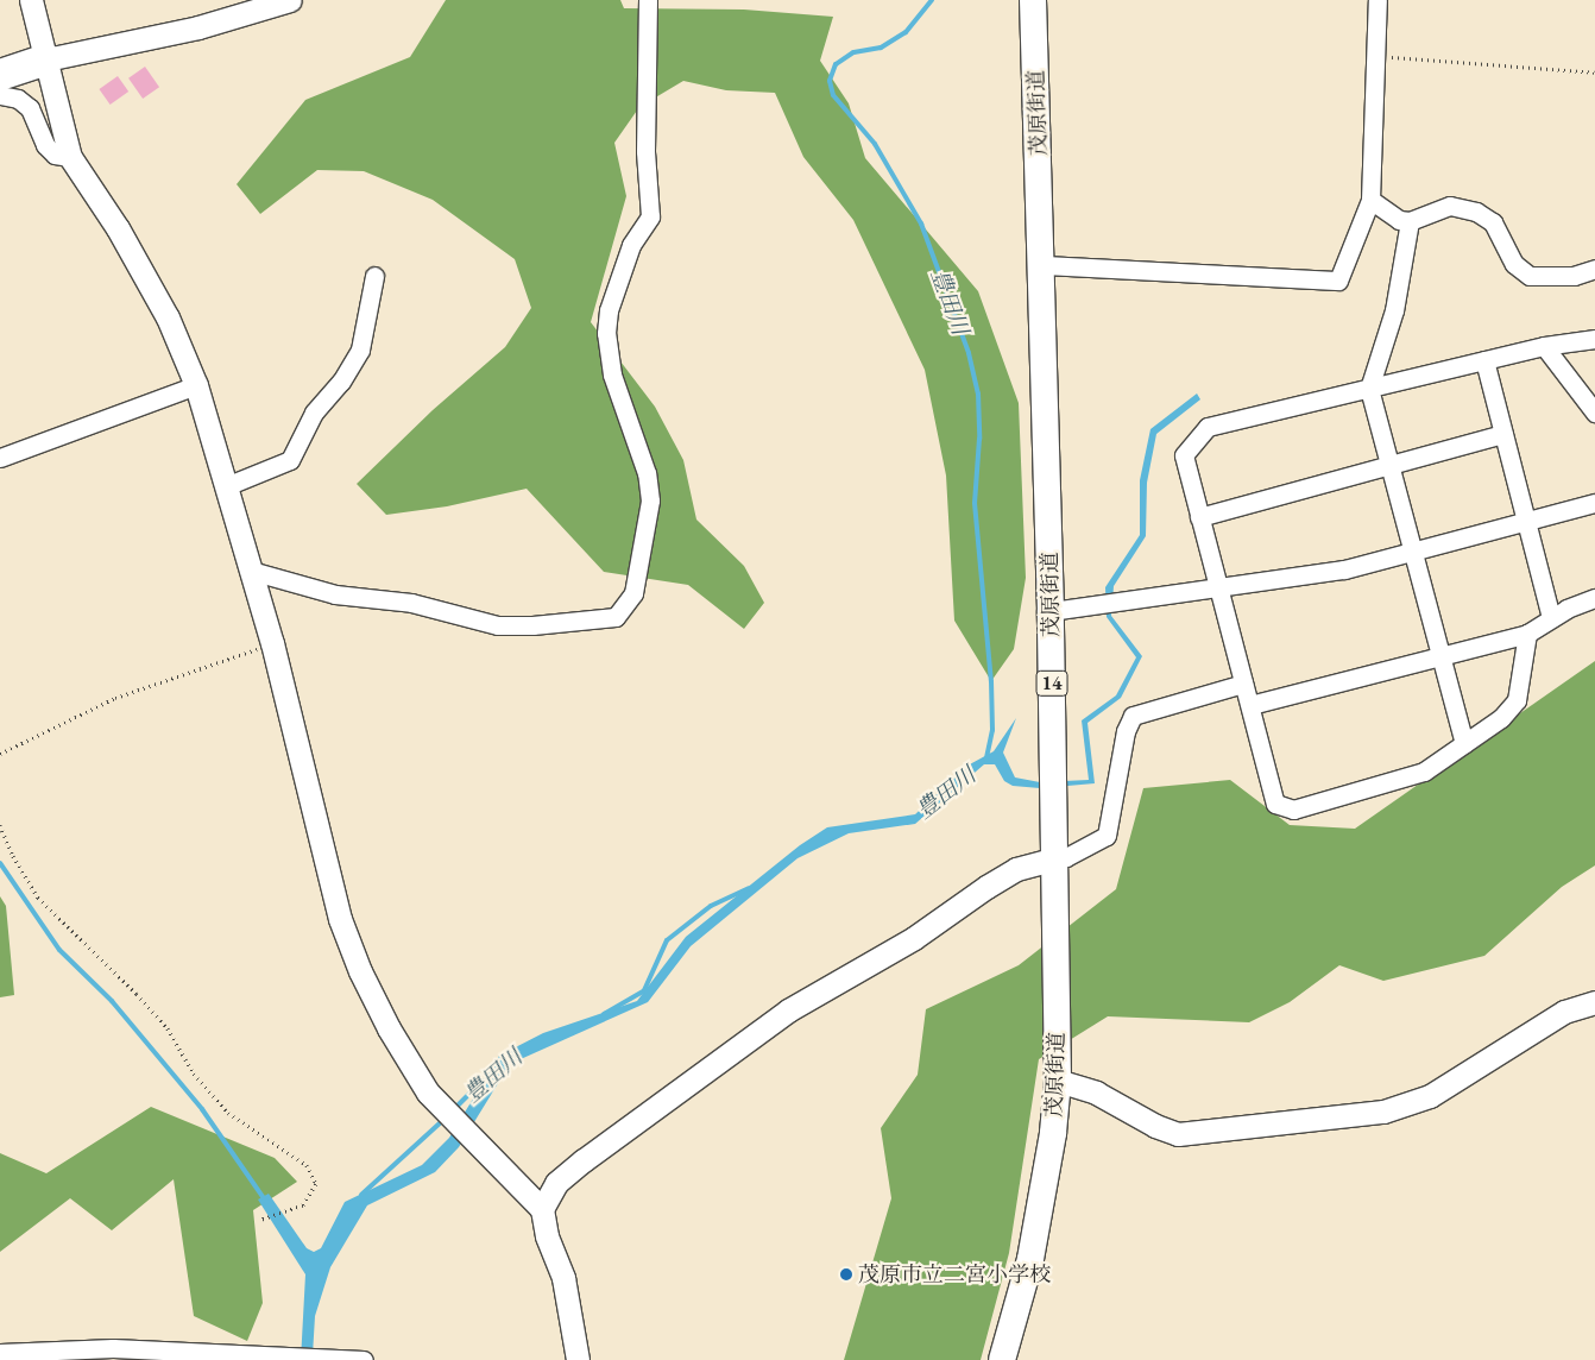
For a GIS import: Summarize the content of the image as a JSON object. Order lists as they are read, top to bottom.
{
  "streets": {
    "main road": ["茂原街道", "14"]
  },
  "water": ["豊田川"],
  "places": ["茂原市立二宮小学校"]
}
